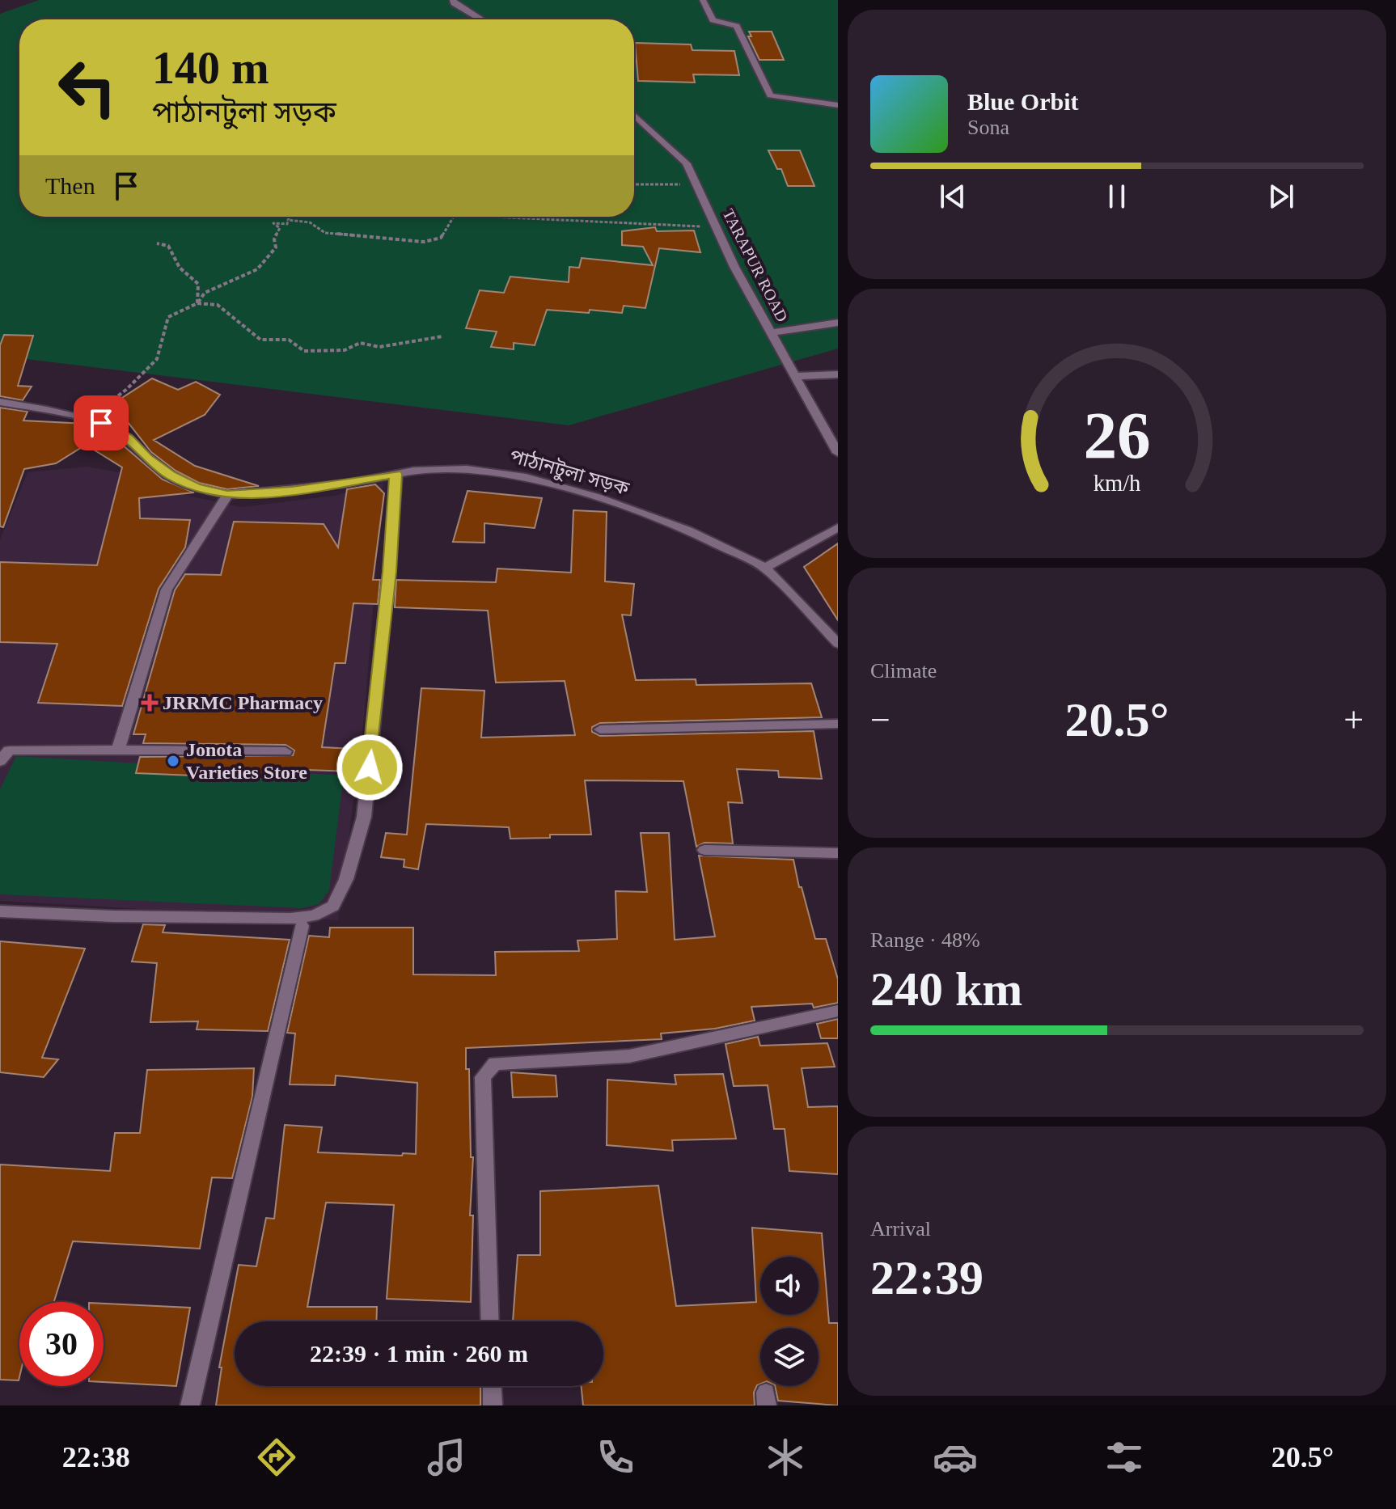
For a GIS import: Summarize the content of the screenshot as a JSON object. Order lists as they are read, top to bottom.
{
  "streets": {
    "street": ["TARAPUR ROAD", "পাঠানটুলা সড়ক"]
  },
  "places": {
    "health": ["JRRMC Pharmacy"],
    "other": ["Jonota Varieties Store"]
  },
  "page": {
    "turn": ["140 m", "পাঠানটুলা সড়ক"],
    "song": ["Blue Orbit", "Sona"],
    "then": "Then",
    "tile": [
      "Climate",
      ["Range · 48%", "240 km"],
      ["Arrival", "22:39"]
    ],
    "heat": ["−", "20.5°", "+"],
    "limit": "30",
    "trip": "22:39 · 1 min · 260 m",
    "tabs": ["22:38", "20.5°"],
    "gauge": ["26", "km/h"]
  }
}
